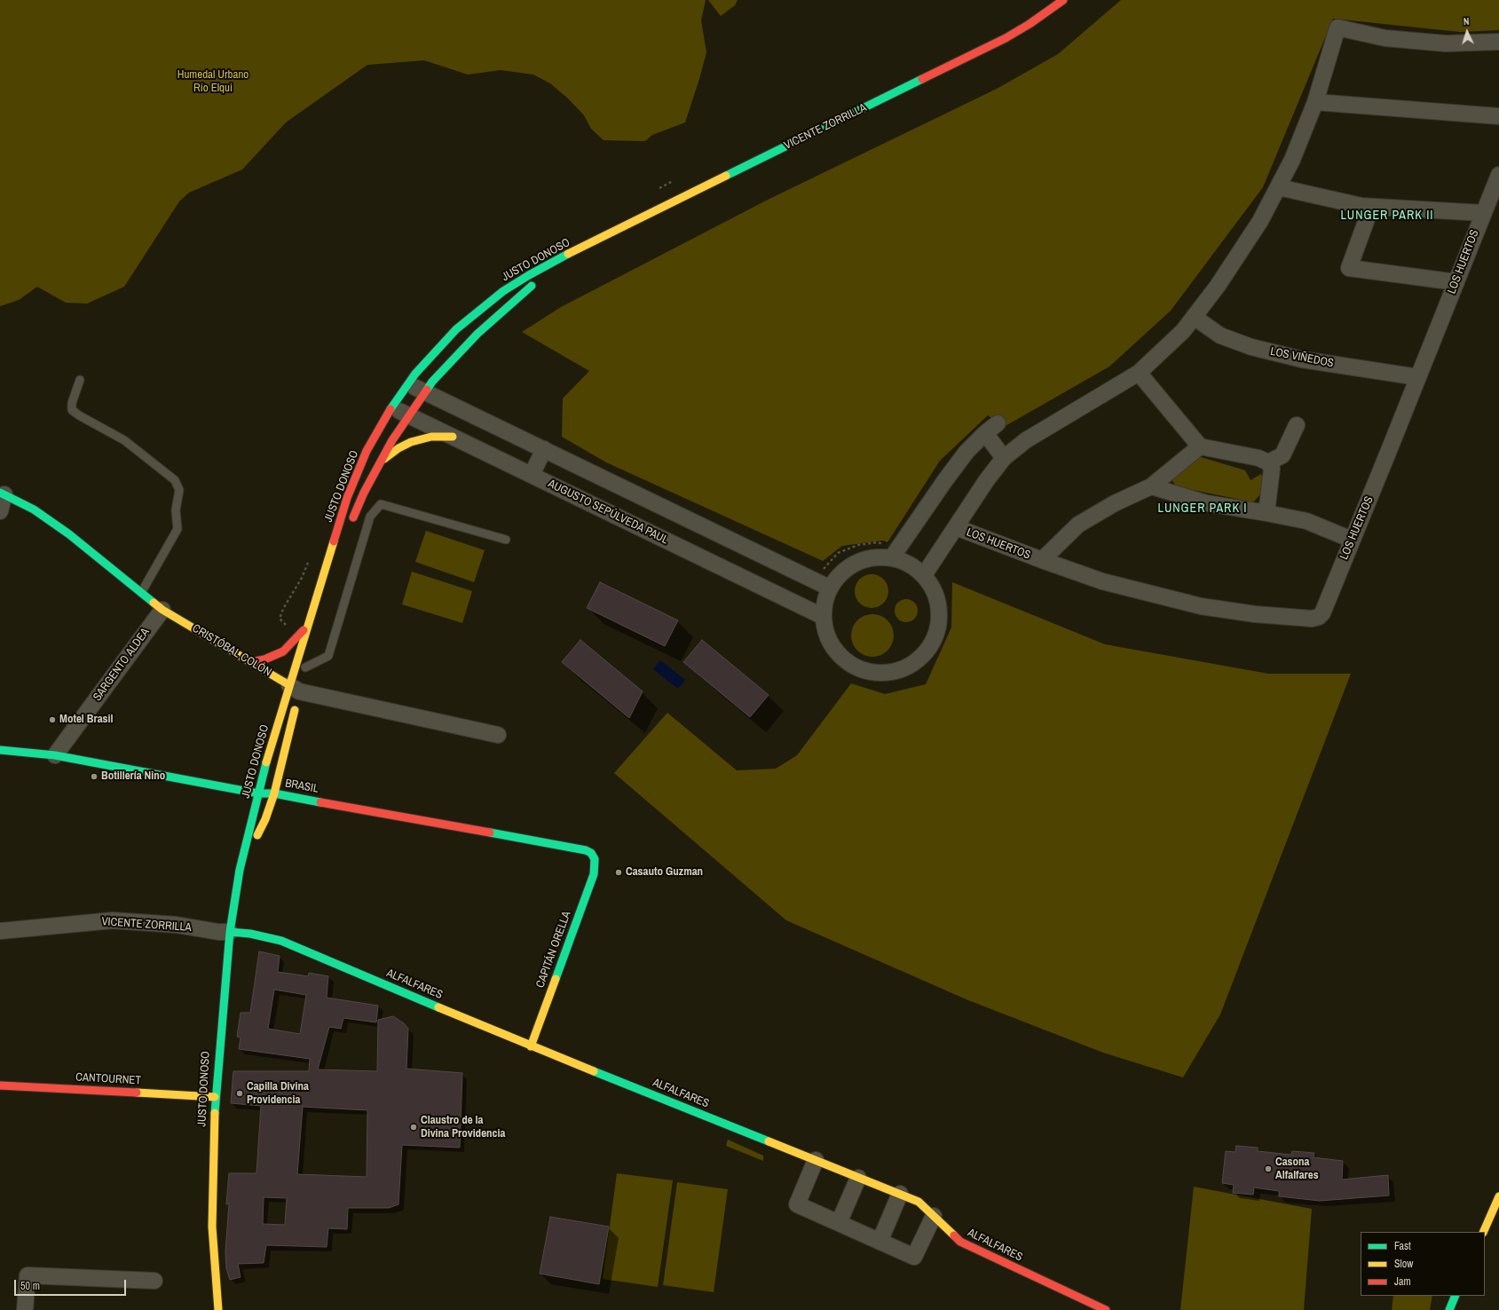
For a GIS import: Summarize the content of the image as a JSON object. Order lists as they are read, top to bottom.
{
  "streets": {
    "main road": [
      "VICENTE ZORRILLA",
      "JUSTO DONOSO",
      "CRISTÓBAL COLÓN",
      "BRASIL",
      "CAPITÁN ORELLA",
      "ALFALFARES",
      "CANTOURNET"
    ],
    "street": [
      "LOS HUERTOS",
      "LOS VIÑEDOS",
      "AUGUSTO SEPÚLVEDA PAUL",
      "SARGENTO ALDEA"
    ]
  },
  "crossings": [
    ["VICENTE ZORRILLA", "JUSTO DONOSO"],
    ["VICENTE ZORRILLA", "ALFALFARES"],
    ["JUSTO DONOSO", "AUGUSTO SEPÚLVEDA PAUL"],
    ["JUSTO DONOSO", "CRISTÓBAL COLÓN"],
    ["JUSTO DONOSO", "BRASIL"],
    ["JUSTO DONOSO", "ALFALFARES"],
    ["JUSTO DONOSO", "CANTOURNET"],
    ["LOS HUERTOS", "LOS VIÑEDOS"],
    ["CRISTÓBAL COLÓN", "SARGENTO ALDEA"],
    ["SARGENTO ALDEA", "BRASIL"],
    ["BRASIL", "CAPITÁN ORELLA"],
    ["CAPITÁN ORELLA", "ALFALFARES"]
  ],
  "districts": ["LUNGER PARK II", "LUNGER PARK I"],
  "parks": ["Humedal Urbano Río Elqui"],
  "places": [
    "Motel Brasil",
    "Botillería Nino",
    "Casauto Guzman",
    "Capilla Divina Providencia",
    "Claustro de la Divina Providencia",
    "Casona Alfalfares"
  ],
  "legend": ["Fast", "Slow", "Jam"],
  "scale_bar": "50 m",
  "north": "top"
}
